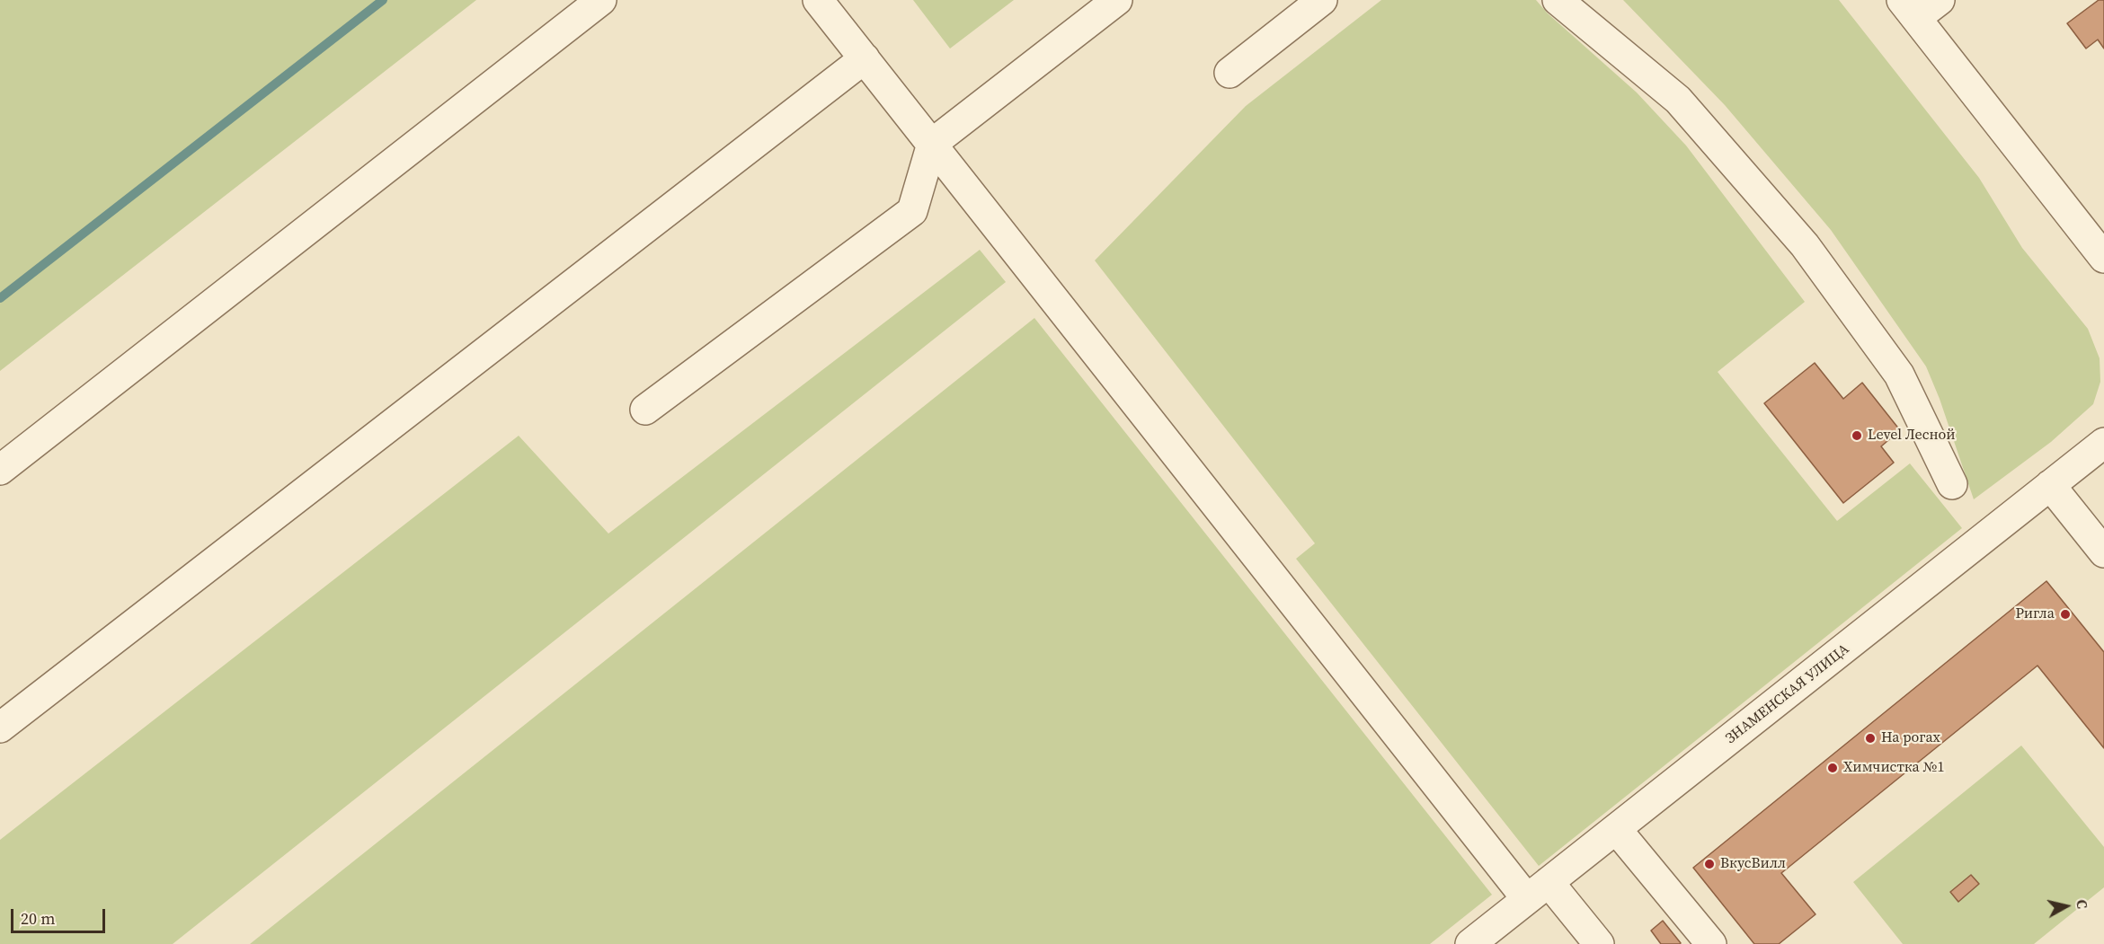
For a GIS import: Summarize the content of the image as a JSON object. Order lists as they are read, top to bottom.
{
  "streets": {
    "street": ["ЗНАМЕНСКАЯ УЛИЦА"]
  },
  "places": [
    "Level Лесной",
    "Ригла",
    "На рогах",
    "Химчистка №1",
    "ВкусВилл"
  ],
  "scale_bar": "20 m",
  "north": "right"
}
